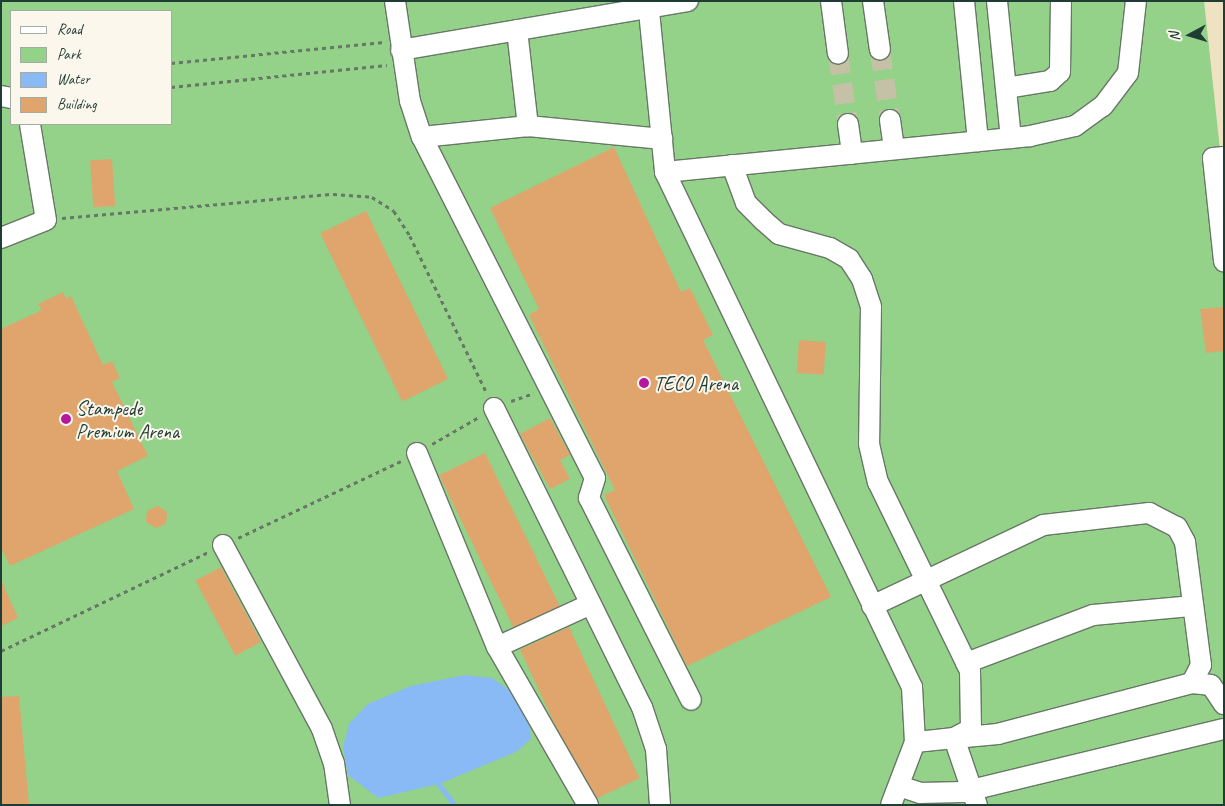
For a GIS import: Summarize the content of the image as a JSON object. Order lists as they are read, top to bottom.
{
  "places": ["TECO Arena", "Stampede Premium Arena"],
  "legend": [
    "Road",
    "Park",
    "Water",
    "Building"
  ],
  "north": "left"
}
